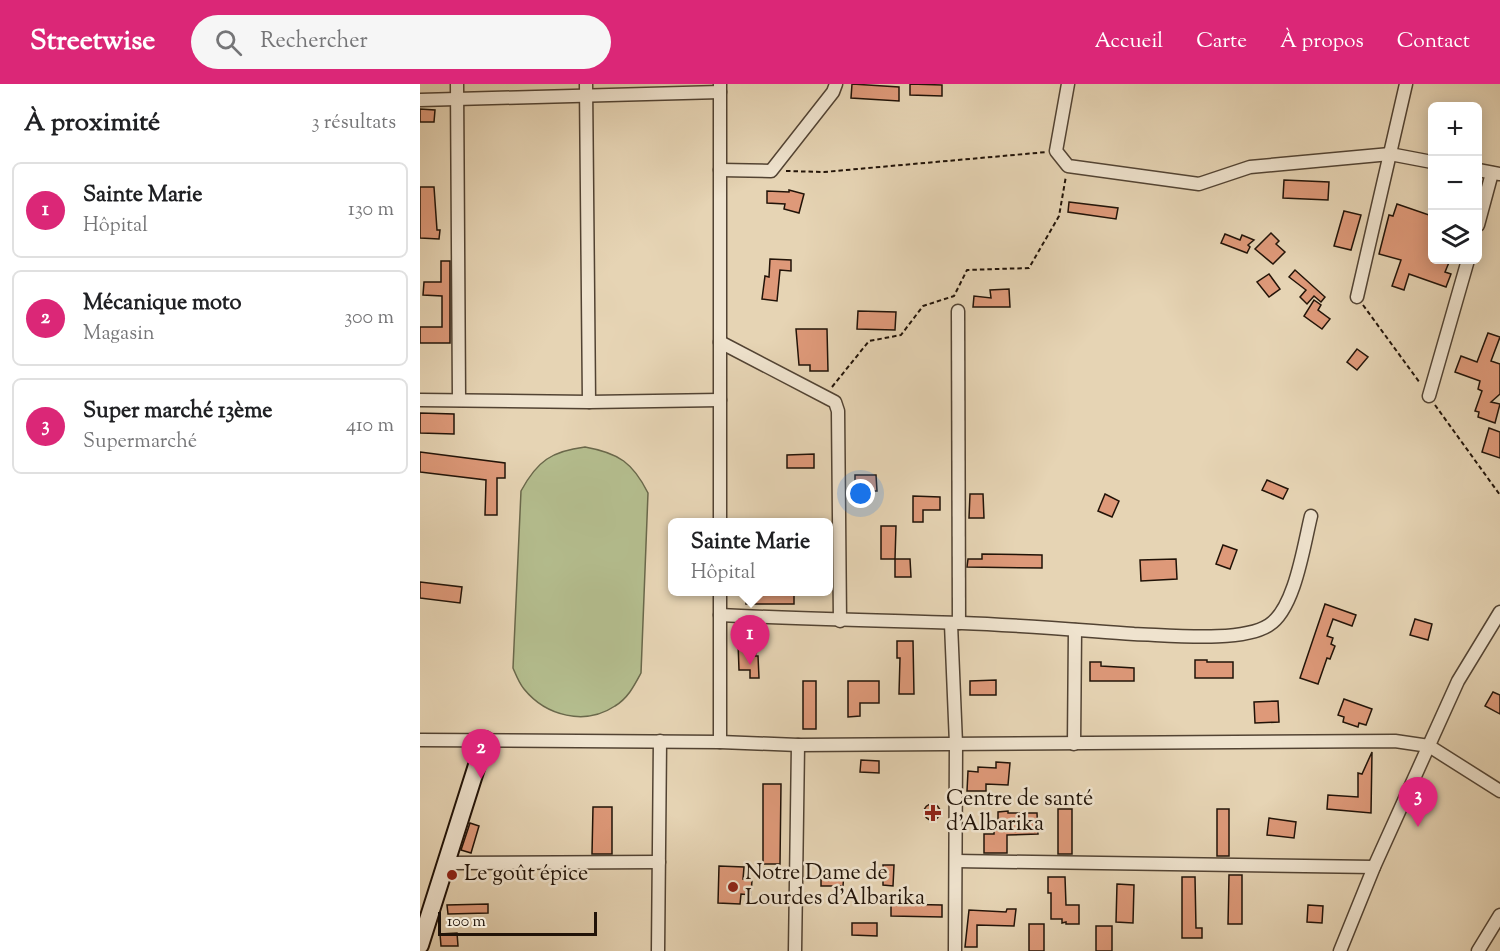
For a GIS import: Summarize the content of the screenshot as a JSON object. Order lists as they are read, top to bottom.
{
  "places": {
    "health": ["Centre de santé d'Albarika"],
    "other": ["Le goût épice", "Notre Dame de Lourdes d'Albarika"]
  },
  "scale_bar": "100 m",
  "page": {
    "header": "Streetwise",
    "search": "Rechercher",
    "nav": [
      "Accueil",
      "Carte",
      "À propos",
      "Contact"
    ],
    "heading": ["À proximité", "3 résultats"],
    "map_buttons": ["+", "−"],
    "list": [
      {
        "mark": "1",
        "name": "Sainte Marie",
        "note": "Hôpital",
        "value": "130 m"
      },
      {
        "mark": "2",
        "name": "Mécanique moto",
        "note": "Magasin",
        "value": "300 m"
      },
      {
        "mark": "3",
        "name": "Super marché 13ème",
        "note": "Supermarché",
        "value": "410 m"
      }
    ],
    "popup": ["Sainte Marie", "Hôpital"],
    "pins": ["1", "2", "3"],
    "scale": "100 m"
  }
}
